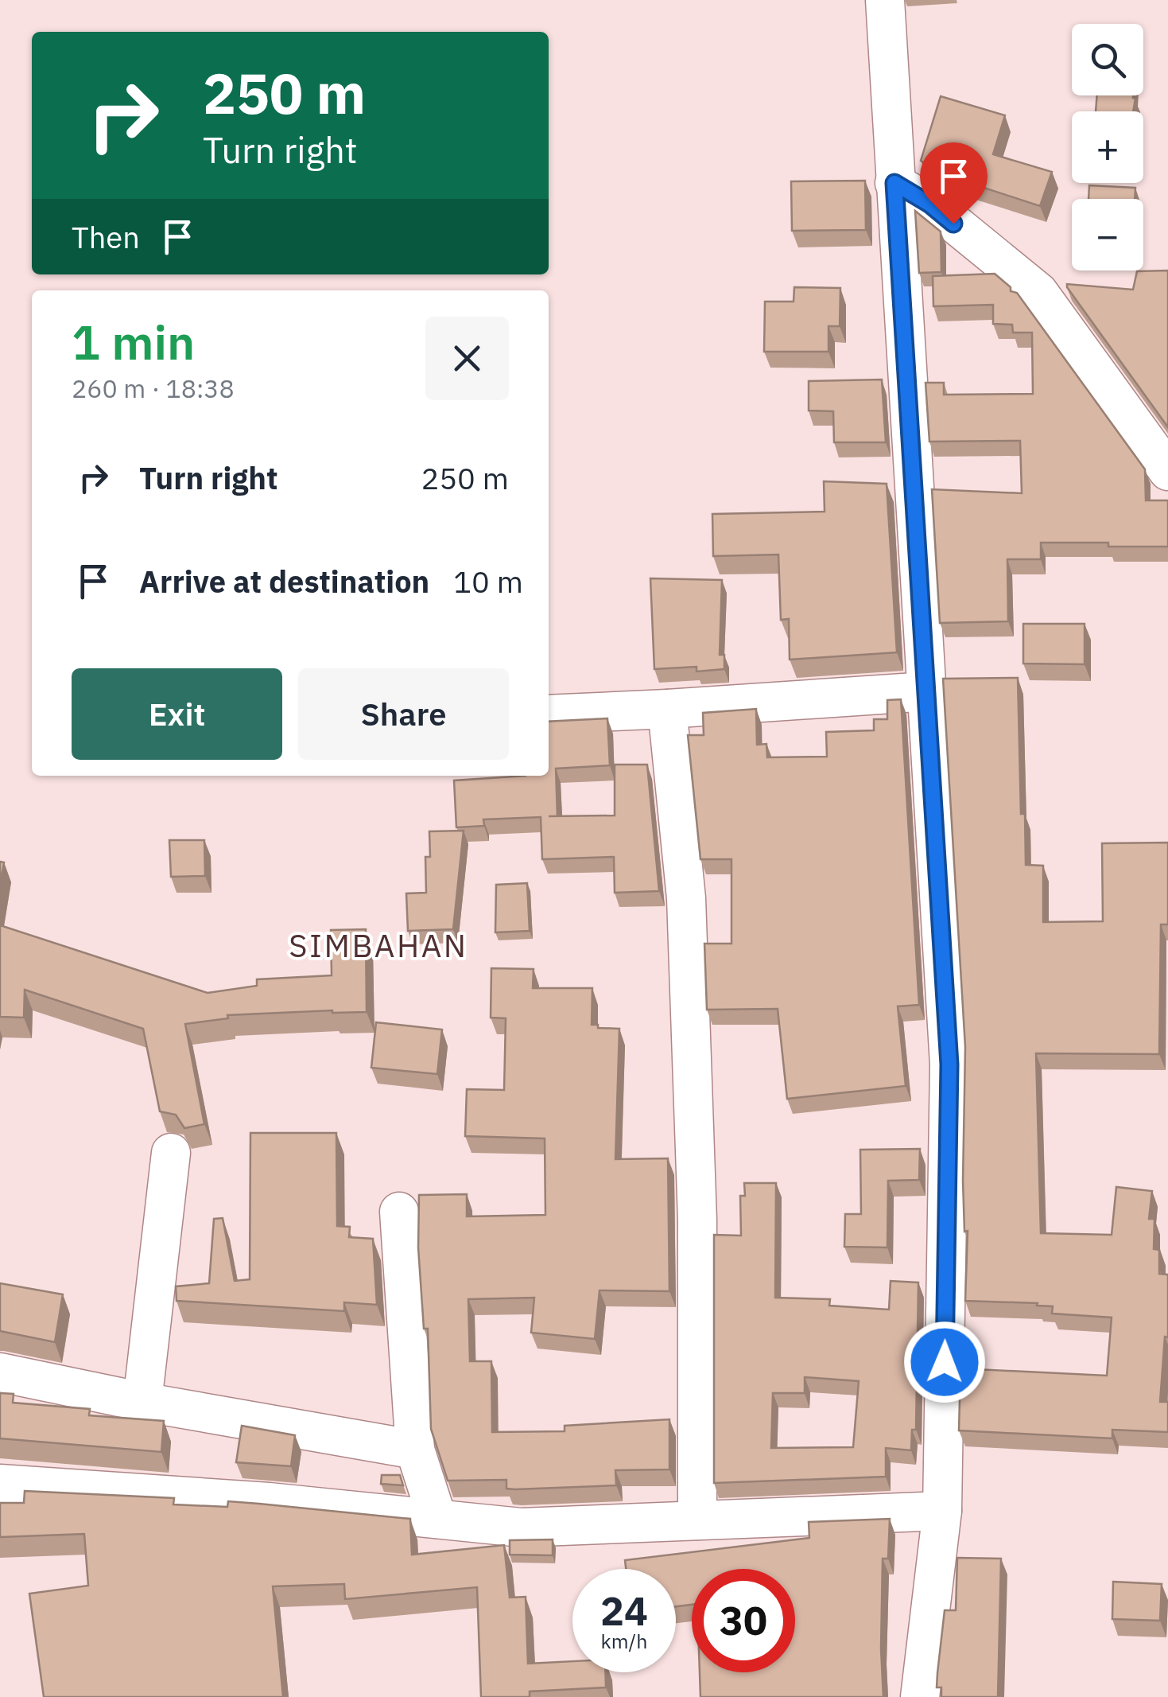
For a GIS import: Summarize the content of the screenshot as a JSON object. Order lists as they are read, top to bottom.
{
  "districts": ["SIMBAHAN"],
  "page": {
    "map_buttons": ["+", "−"],
    "turn": ["250 m", "Turn right"],
    "then": "Then",
    "heading": ["1 min", "260 m · 18:38"],
    "list": [
      {
        "name": "Turn right",
        "value": "250 m"
      },
      {
        "name": "Arrive at destination",
        "value": "10 m"
      }
    ],
    "buttons": ["Exit", "Share"],
    "speed": "24 km/h",
    "limit": "30"
  }
}
